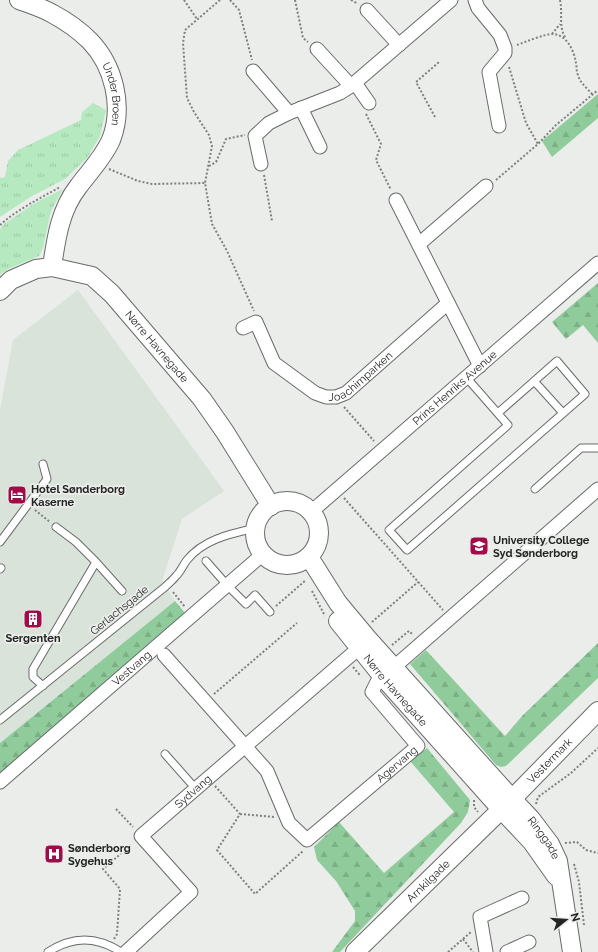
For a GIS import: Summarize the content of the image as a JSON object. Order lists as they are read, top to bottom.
{
  "streets": {
    "street": [
      "Under Broen",
      "Nørre Havnegade",
      "Joachimparken",
      "Prins Henriks Avenue",
      "Vestvang",
      "Vestermark",
      "Agervang",
      "Sydvang",
      "Ringgade",
      "Arnkilgade"
    ],
    "lane": ["Gerlachsgade"]
  },
  "crossings": [
    ["Under Broen", "Nørre Havnegade"],
    ["Nørre Havnegade", "Prins Henriks Avenue"],
    ["Nørre Havnegade", "Gerlachsgade"],
    ["Nørre Havnegade", "Vestvang"],
    ["Nørre Havnegade", "Vestermark"],
    ["Nørre Havnegade", "Agervang"],
    ["Nørre Havnegade", "Sydvang"],
    ["Nørre Havnegade", "Ringgade"],
    ["Nørre Havnegade", "Arnkilgade"],
    ["Prins Henriks Avenue", "Gerlachsgade"],
    ["Prins Henriks Avenue", "Vestvang"],
    ["Gerlachsgade", "Vestvang"],
    ["Vestermark", "Ringgade"],
    ["Vestermark", "Arnkilgade"],
    ["Ringgade", "Arnkilgade"]
  ],
  "places": {
    "hotel": ["Hotel Sønderborg Kaserne"],
    "school or university": ["University College Syd Sønderborg"],
    "building": ["Sergenten"],
    "hospital": ["Sønderborg Sygehus"]
  },
  "north": "right"
}
